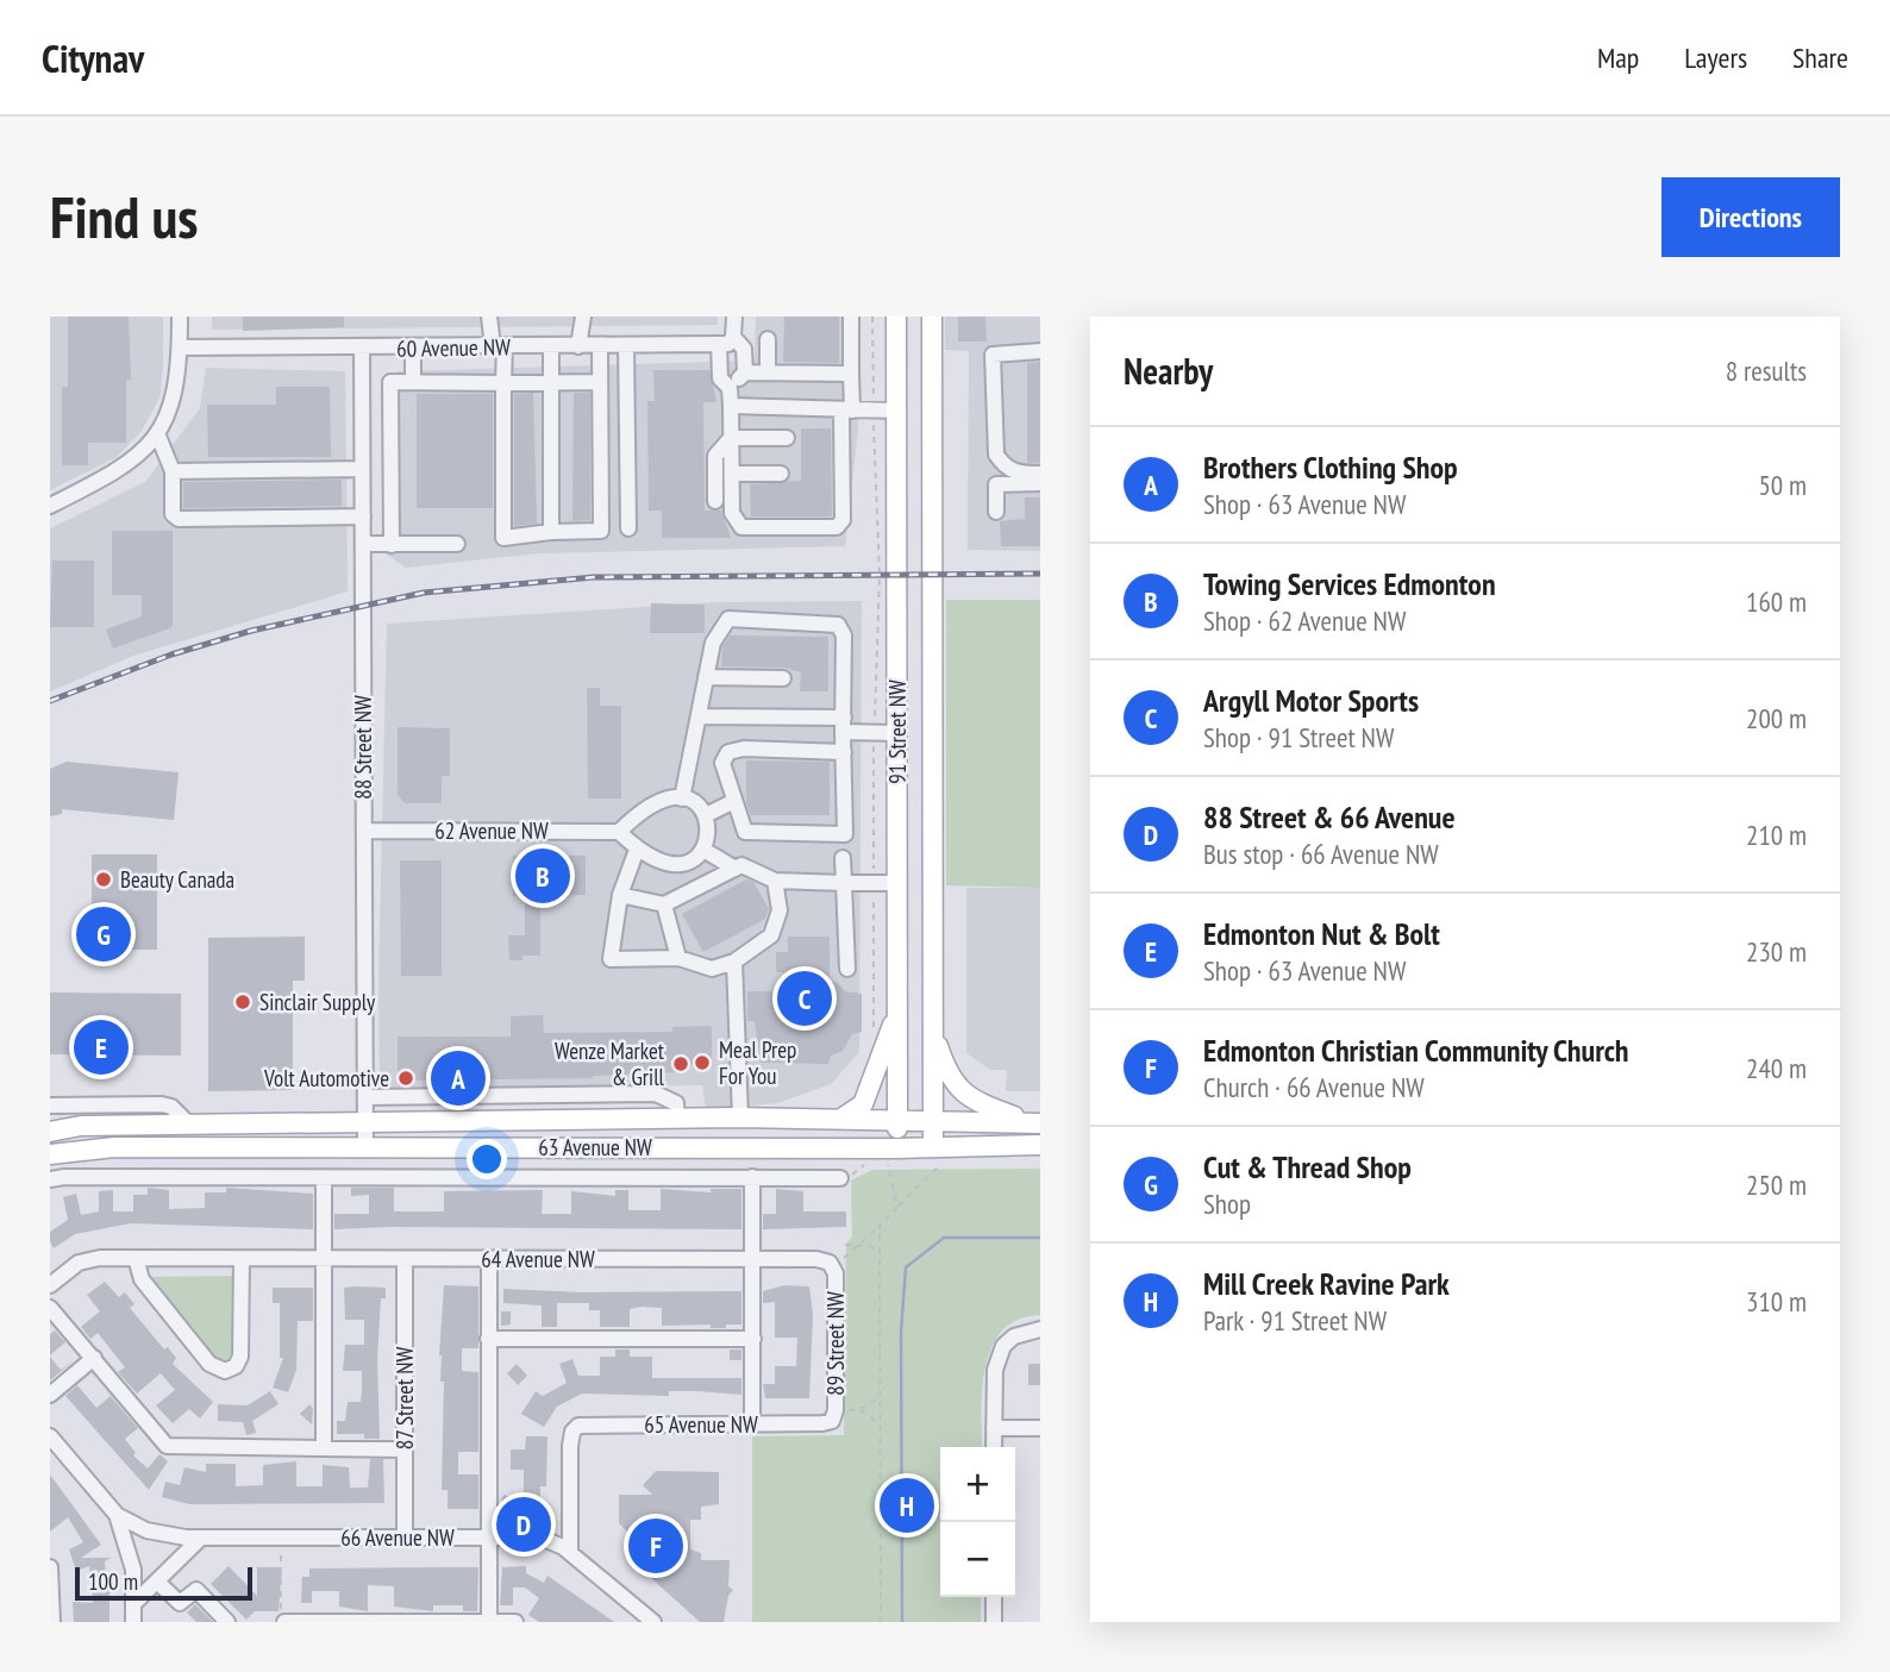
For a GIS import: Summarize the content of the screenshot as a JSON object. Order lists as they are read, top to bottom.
{
  "streets": {
    "main road": ["91 Street NW", "63 Avenue NW"],
    "street": [
      "60 Avenue NW",
      "88 Street NW",
      "62 Avenue NW",
      "64 Avenue NW",
      "89 Street NW",
      "87 Street NW",
      "65 Avenue NW",
      "66 Avenue NW"
    ]
  },
  "crossings": [
    ["60 Avenue NW", "88 Street NW"],
    ["91 Street NW", "63 Avenue NW"],
    ["88 Street NW", "62 Avenue NW"],
    ["88 Street NW", "63 Avenue NW"],
    ["64 Avenue NW", "89 Street NW"],
    ["64 Avenue NW", "87 Street NW"],
    ["89 Street NW", "65 Avenue NW"],
    ["87 Street NW", "66 Avenue NW"],
    ["65 Avenue NW", "66 Avenue NW"]
  ],
  "places": [
    "Beauty Canada",
    "Sinclair Supply",
    "Meal Prep For You",
    "Wenze Market & Grill",
    "Volt Automotive"
  ],
  "scale_bar": "100 m",
  "page": {
    "header": "Citynav",
    "nav": ["Map", "Layers", "Share"],
    "buttons": "Directions",
    "title": "Find us",
    "heading": ["Nearby", "8 results"],
    "list": [
      {
        "mark": "A",
        "name": "Brothers Clothing Shop",
        "note": "Shop · 63 Avenue NW",
        "value": "50 m"
      },
      {
        "mark": "B",
        "name": "Towing Services Edmonton",
        "note": "Shop · 62 Avenue NW",
        "value": "160 m"
      },
      {
        "mark": "C",
        "name": "Argyll Motor Sports",
        "note": "Shop · 91 Street NW",
        "value": "200 m"
      },
      {
        "mark": "D",
        "name": "88 Street & 66 Avenue",
        "note": "Bus stop · 66 Avenue NW",
        "value": "210 m"
      },
      {
        "mark": "E",
        "name": "Edmonton Nut & Bolt",
        "note": "Shop · 63 Avenue NW",
        "value": "230 m"
      },
      {
        "mark": "F",
        "name": "Edmonton Christian Community Church",
        "note": "Church · 66 Avenue NW",
        "value": "240 m"
      },
      {
        "mark": "G",
        "name": "Cut & Thread Shop",
        "note": "Shop",
        "value": "250 m"
      },
      {
        "mark": "H",
        "name": "Mill Creek Ravine Park",
        "note": "Park · 91 Street NW",
        "value": "310 m"
      }
    ],
    "pins": [
      "B",
      "G",
      "C",
      "E",
      "A",
      "H",
      "D",
      "F"
    ],
    "map_buttons": ["+", "−"],
    "scale": "100 m"
  }
}
